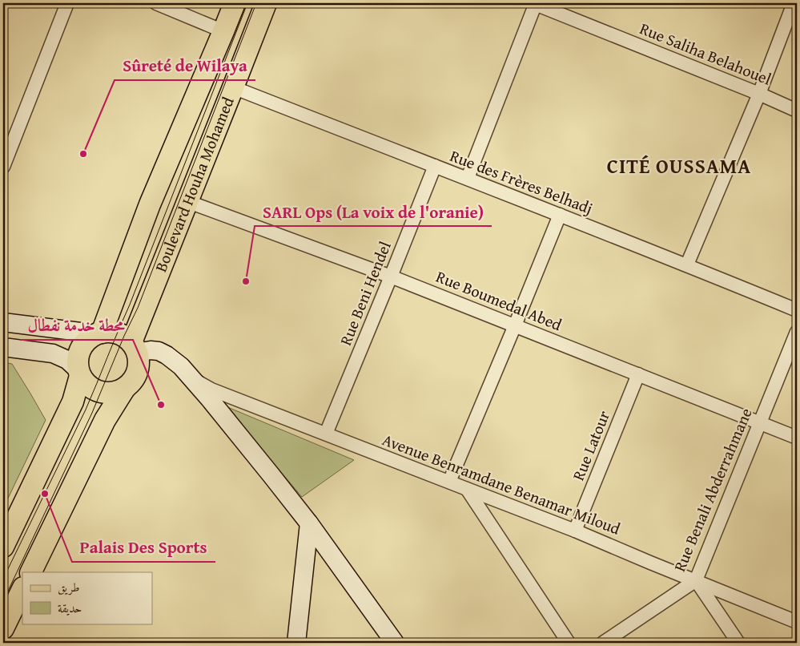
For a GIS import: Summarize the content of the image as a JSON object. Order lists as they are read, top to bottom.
{
  "streets": {
    "main road": ["Boulevard Houha Mohamed"],
    "street": [
      "Rue Saliha Belahouel",
      "Rue des Frères Belhadj",
      "Rue Beni Hendel",
      "Rue Boumedal Abed",
      "Rue Latour",
      "Avenue Benramdane Benamar Miloud",
      "Rue Benali Abderrahmane"
    ]
  },
  "crossings": [
    ["Rue des Frères Belhadj", "Boulevard Houha Mohamed"],
    ["Rue des Frères Belhadj", "Rue Beni Hendel"],
    ["Boulevard Houha Mohamed", "Rue Boumedal Abed"],
    ["Rue Beni Hendel", "Rue Boumedal Abed"],
    ["Rue Beni Hendel", "Avenue Benramdane Benamar Miloud"],
    ["Rue Boumedal Abed", "Rue Latour"],
    ["Rue Boumedal Abed", "Rue Benali Abderrahmane"],
    ["Rue Latour", "Avenue Benramdane Benamar Miloud"],
    ["Avenue Benramdane Benamar Miloud", "Rue Benali Abderrahmane"]
  ],
  "districts": ["CITÉ OUSSAMA"],
  "places": [
    "Sûreté de Wilaya",
    "SARL Ops (La voix de l'oranie)",
    "محطة خدمة نفطال",
    "Palais Des Sports"
  ],
  "legend": ["طريق", "حديقة"]
}
